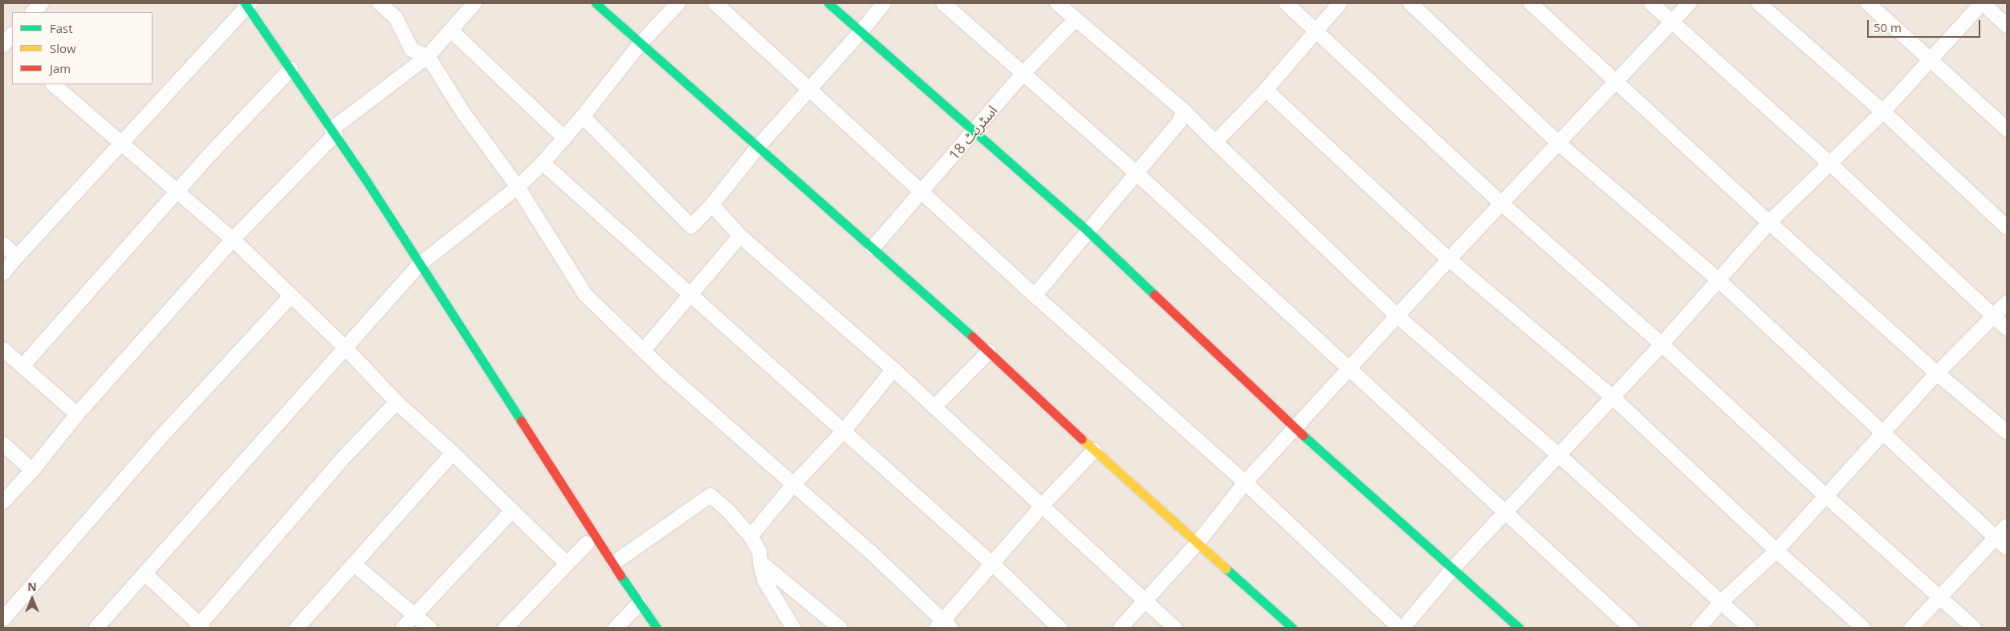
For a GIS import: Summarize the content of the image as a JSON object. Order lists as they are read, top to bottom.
{
  "streets": {
    "street": ["اسٹریٹ 18"]
  },
  "legend": ["Fast", "Slow", "Jam"],
  "scale_bar": "50 m",
  "north": "top"
}
